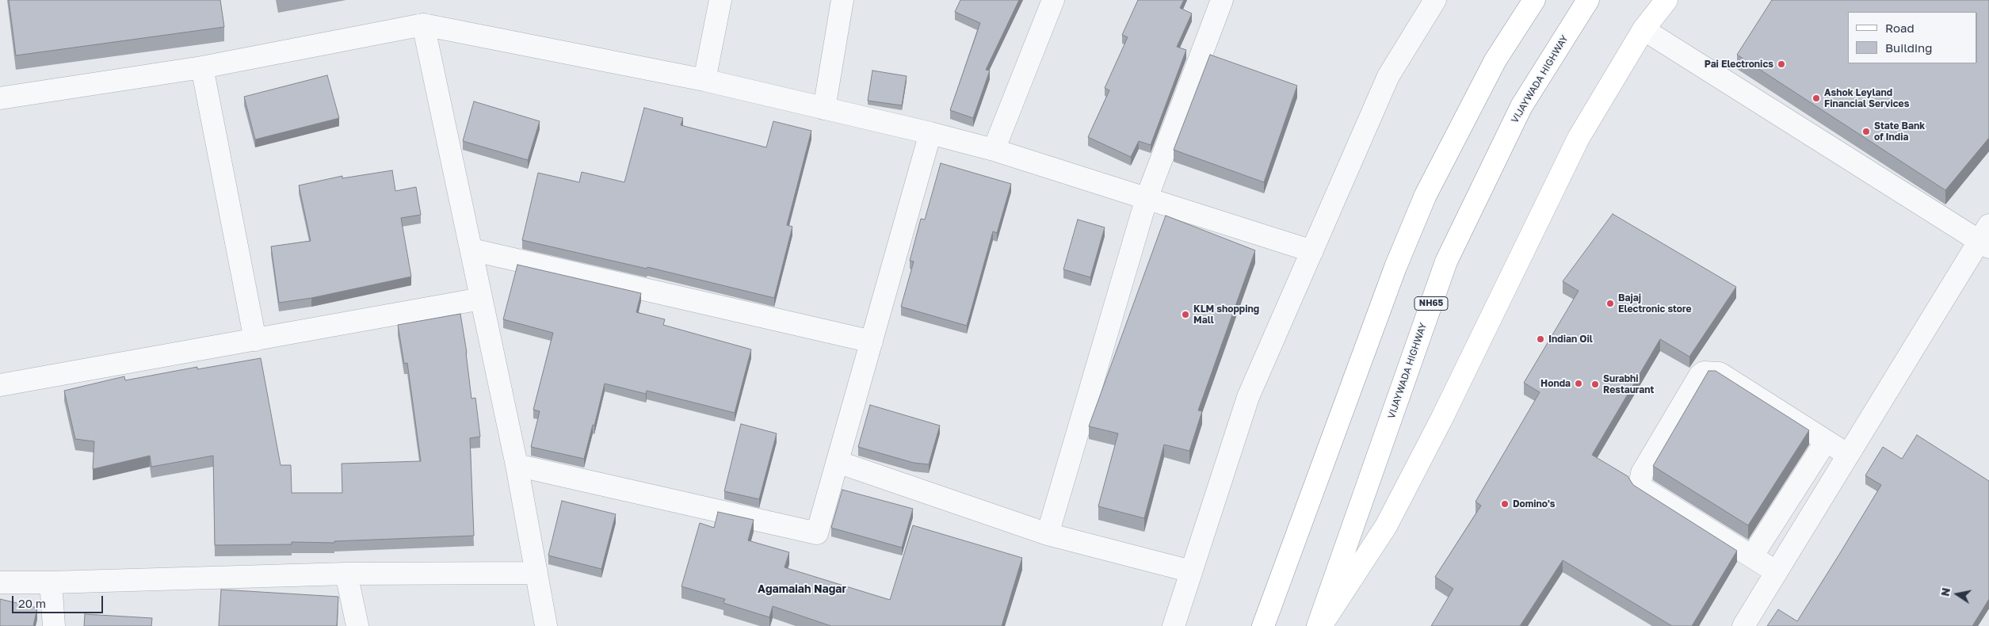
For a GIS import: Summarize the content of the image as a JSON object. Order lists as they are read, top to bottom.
{
  "streets": {
    "main road": ["VIJAYWADA HIGHWAY", "NH65"]
  },
  "districts": ["Agamaiah Nagar"],
  "places": [
    "Pai Electronics",
    "Ashok Leyland Financial Services",
    "State Bank of India",
    "Bajaj Electronic store",
    "KLM shopping Mall",
    "Indian Oil",
    "Honda",
    "Surabhi Restaurant",
    "Domino's"
  ],
  "legend": ["Road", "Building"],
  "scale_bar": "20 m",
  "north": "left"
}
